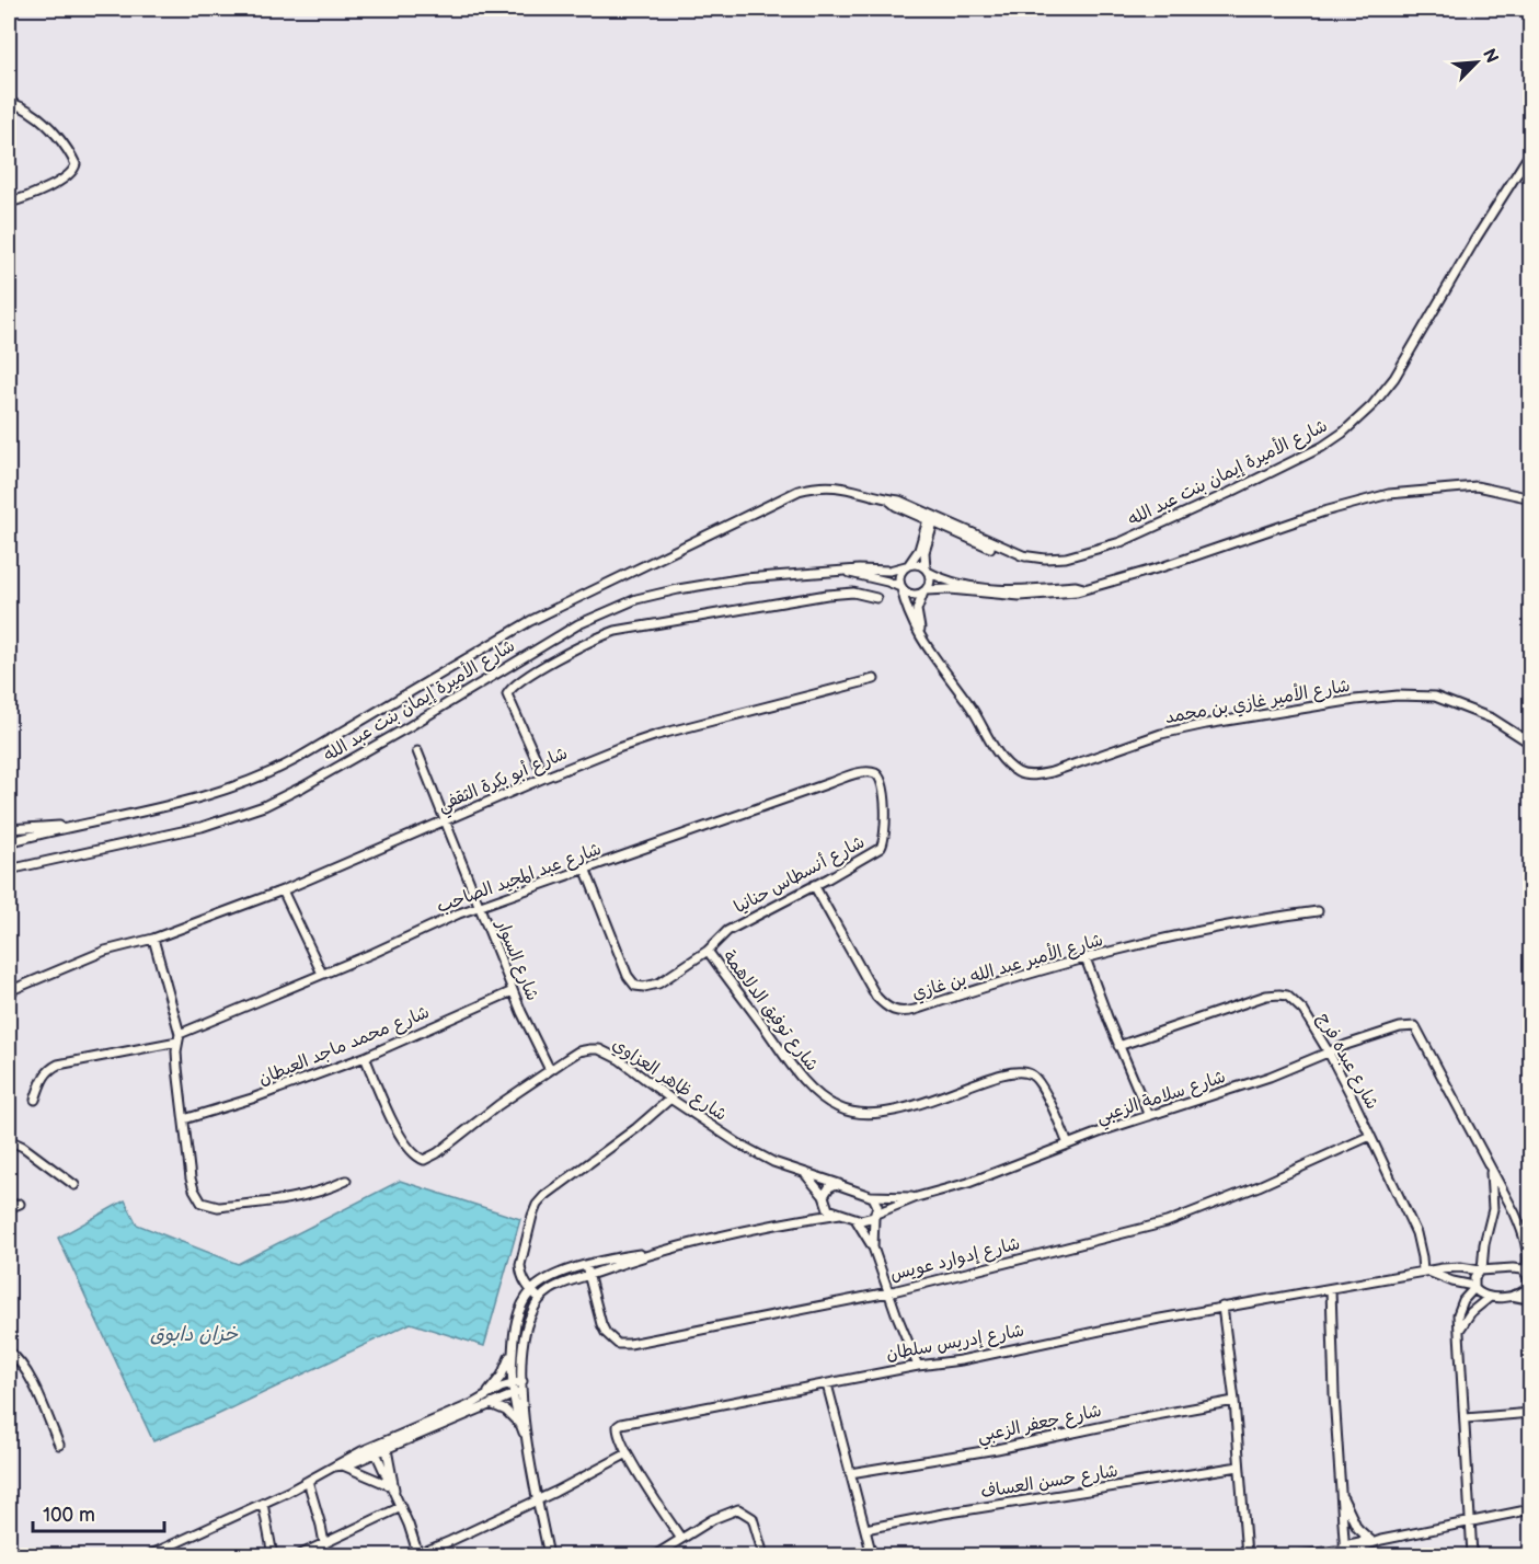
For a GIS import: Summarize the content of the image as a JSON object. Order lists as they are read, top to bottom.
{
  "streets": {
    "street": [
      "شارع الأميرة إيمان بنت عبد الله",
      "شارع الأمير غازي بن محمد",
      "شارع أبو بكرة الثقفي",
      "شارع أنسطاس حنانيا",
      "شارع عبد المجيد الصاحب",
      "شارع السوار",
      "شارع الأمير عبد الله بن غازي",
      "شارع توفيق الدلاهمة",
      "شارع محمد ماجد العيطان",
      "شارع عبده فرج",
      "شارع ظاهر العزاوي",
      "شارع سلامة الزعبي",
      "شارع إدوارد عويس",
      "شارع إدريس سلطان",
      "شارع جعفر الزعبي",
      "شارع حسن العساف"
    ]
  },
  "crossings": [
    ["شارع الأميرة إيمان بنت عبد الله", "شارع أبو بكرة الثقفي"],
    ["شارع أبو بكرة الثقفي", "شارع السوار"],
    ["شارع أنسطاس حنانيا", "شارع عبد المجيد الصاحب"],
    ["شارع أنسطاس حنانيا", "شارع الأمير عبد الله بن غازي"],
    ["شارع أنسطاس حنانيا", "شارع توفيق الدلاهمة"],
    ["شارع عبد المجيد الصاحب", "شارع السوار"],
    ["شارع السوار", "شارع محمد ماجد العيطان"],
    ["شارع السوار", "شارع ظاهر العزاوي"],
    ["شارع توفيق الدلاهمة", "شارع سلامة الزعبي"],
    ["شارع محمد ماجد العيطان", "شارع ظاهر العزاوي"],
    ["شارع عبده فرج", "شارع سلامة الزعبي"],
    ["شارع عبده فرج", "شارع إدوارد عويس"],
    ["شارع عبده فرج", "شارع إدريس سلطان"],
    ["شارع ظاهر العزاوي", "شارع سلامة الزعبي"]
  ],
  "water": ["خزان دابوق"],
  "scale_bar": "100 m",
  "north": "top right"
}
